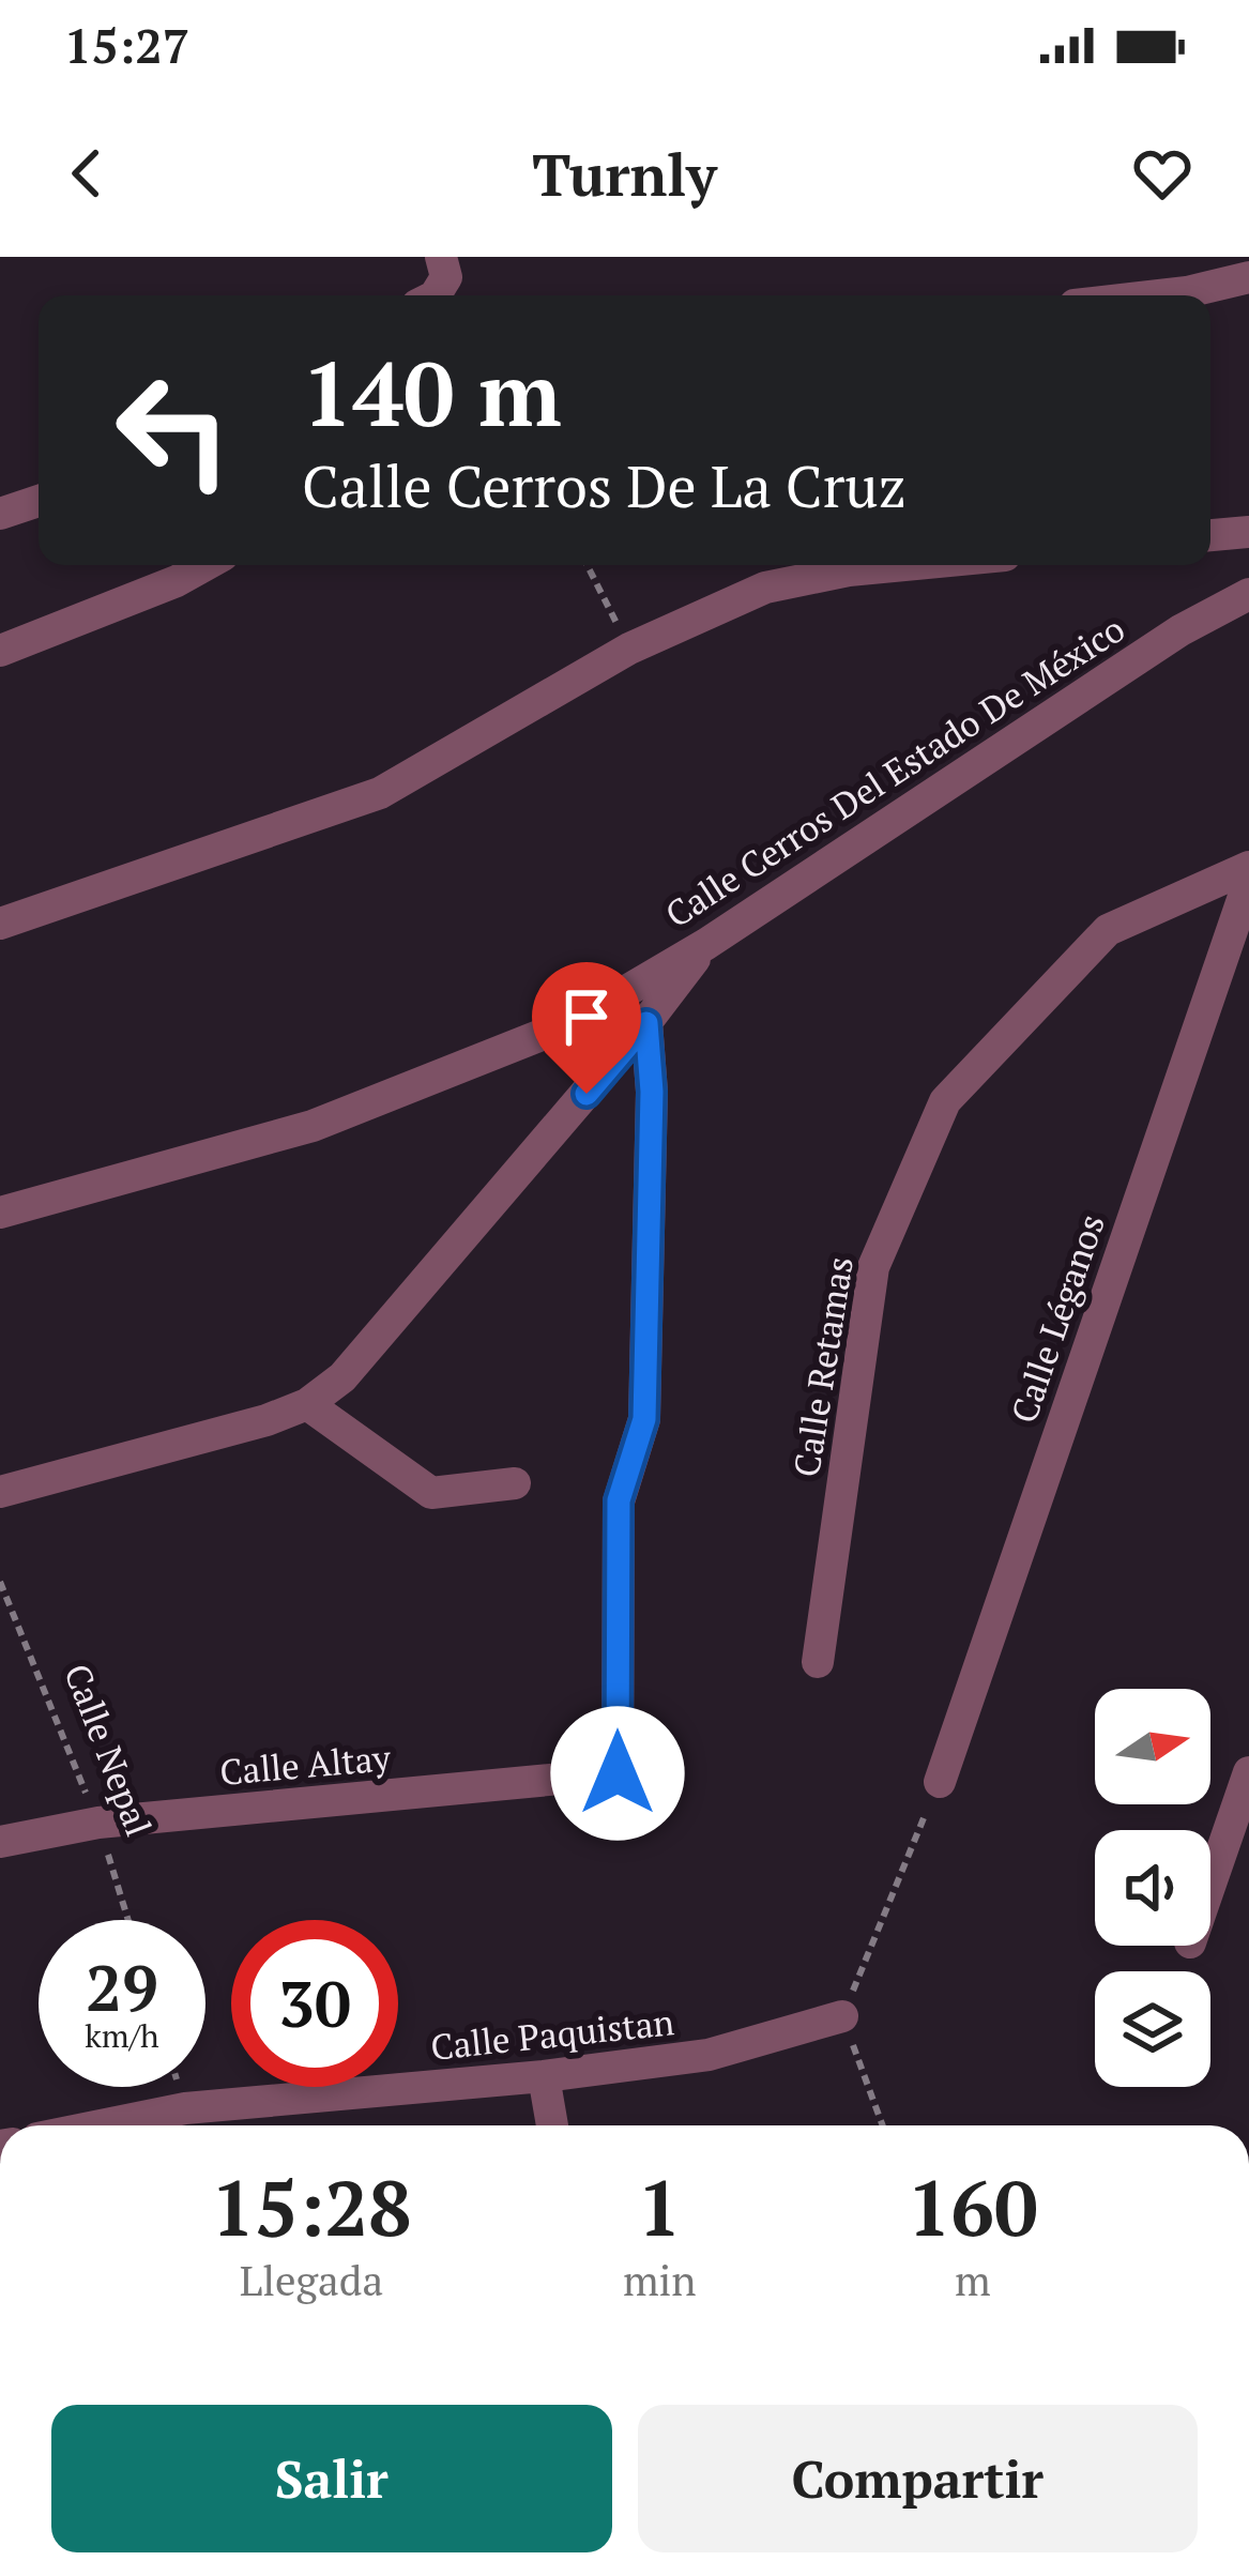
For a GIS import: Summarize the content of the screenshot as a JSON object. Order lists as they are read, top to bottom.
{
  "streets": {
    "street": [
      "Calle Cerros Del Estado De México",
      "Calle Léganos",
      "Calle Retamas",
      "Calle Altay",
      "Calle Paquistan"
    ],
    "path": ["Calle Nepal"]
  },
  "crossings": [
    ["Calle Nepal", "Calle Altay"]
  ],
  "north": "right",
  "page": {
    "status": "15:27",
    "header": "Turnly",
    "turn": ["140 m", "Calle Cerros De La Cruz"],
    "speed": "29 km/h",
    "limit": "30",
    "eta": [
      "15:28",
      "Llegada",
      "1",
      "min",
      "160",
      "m"
    ],
    "buttons": ["Salir", "Compartir"]
  }
}
